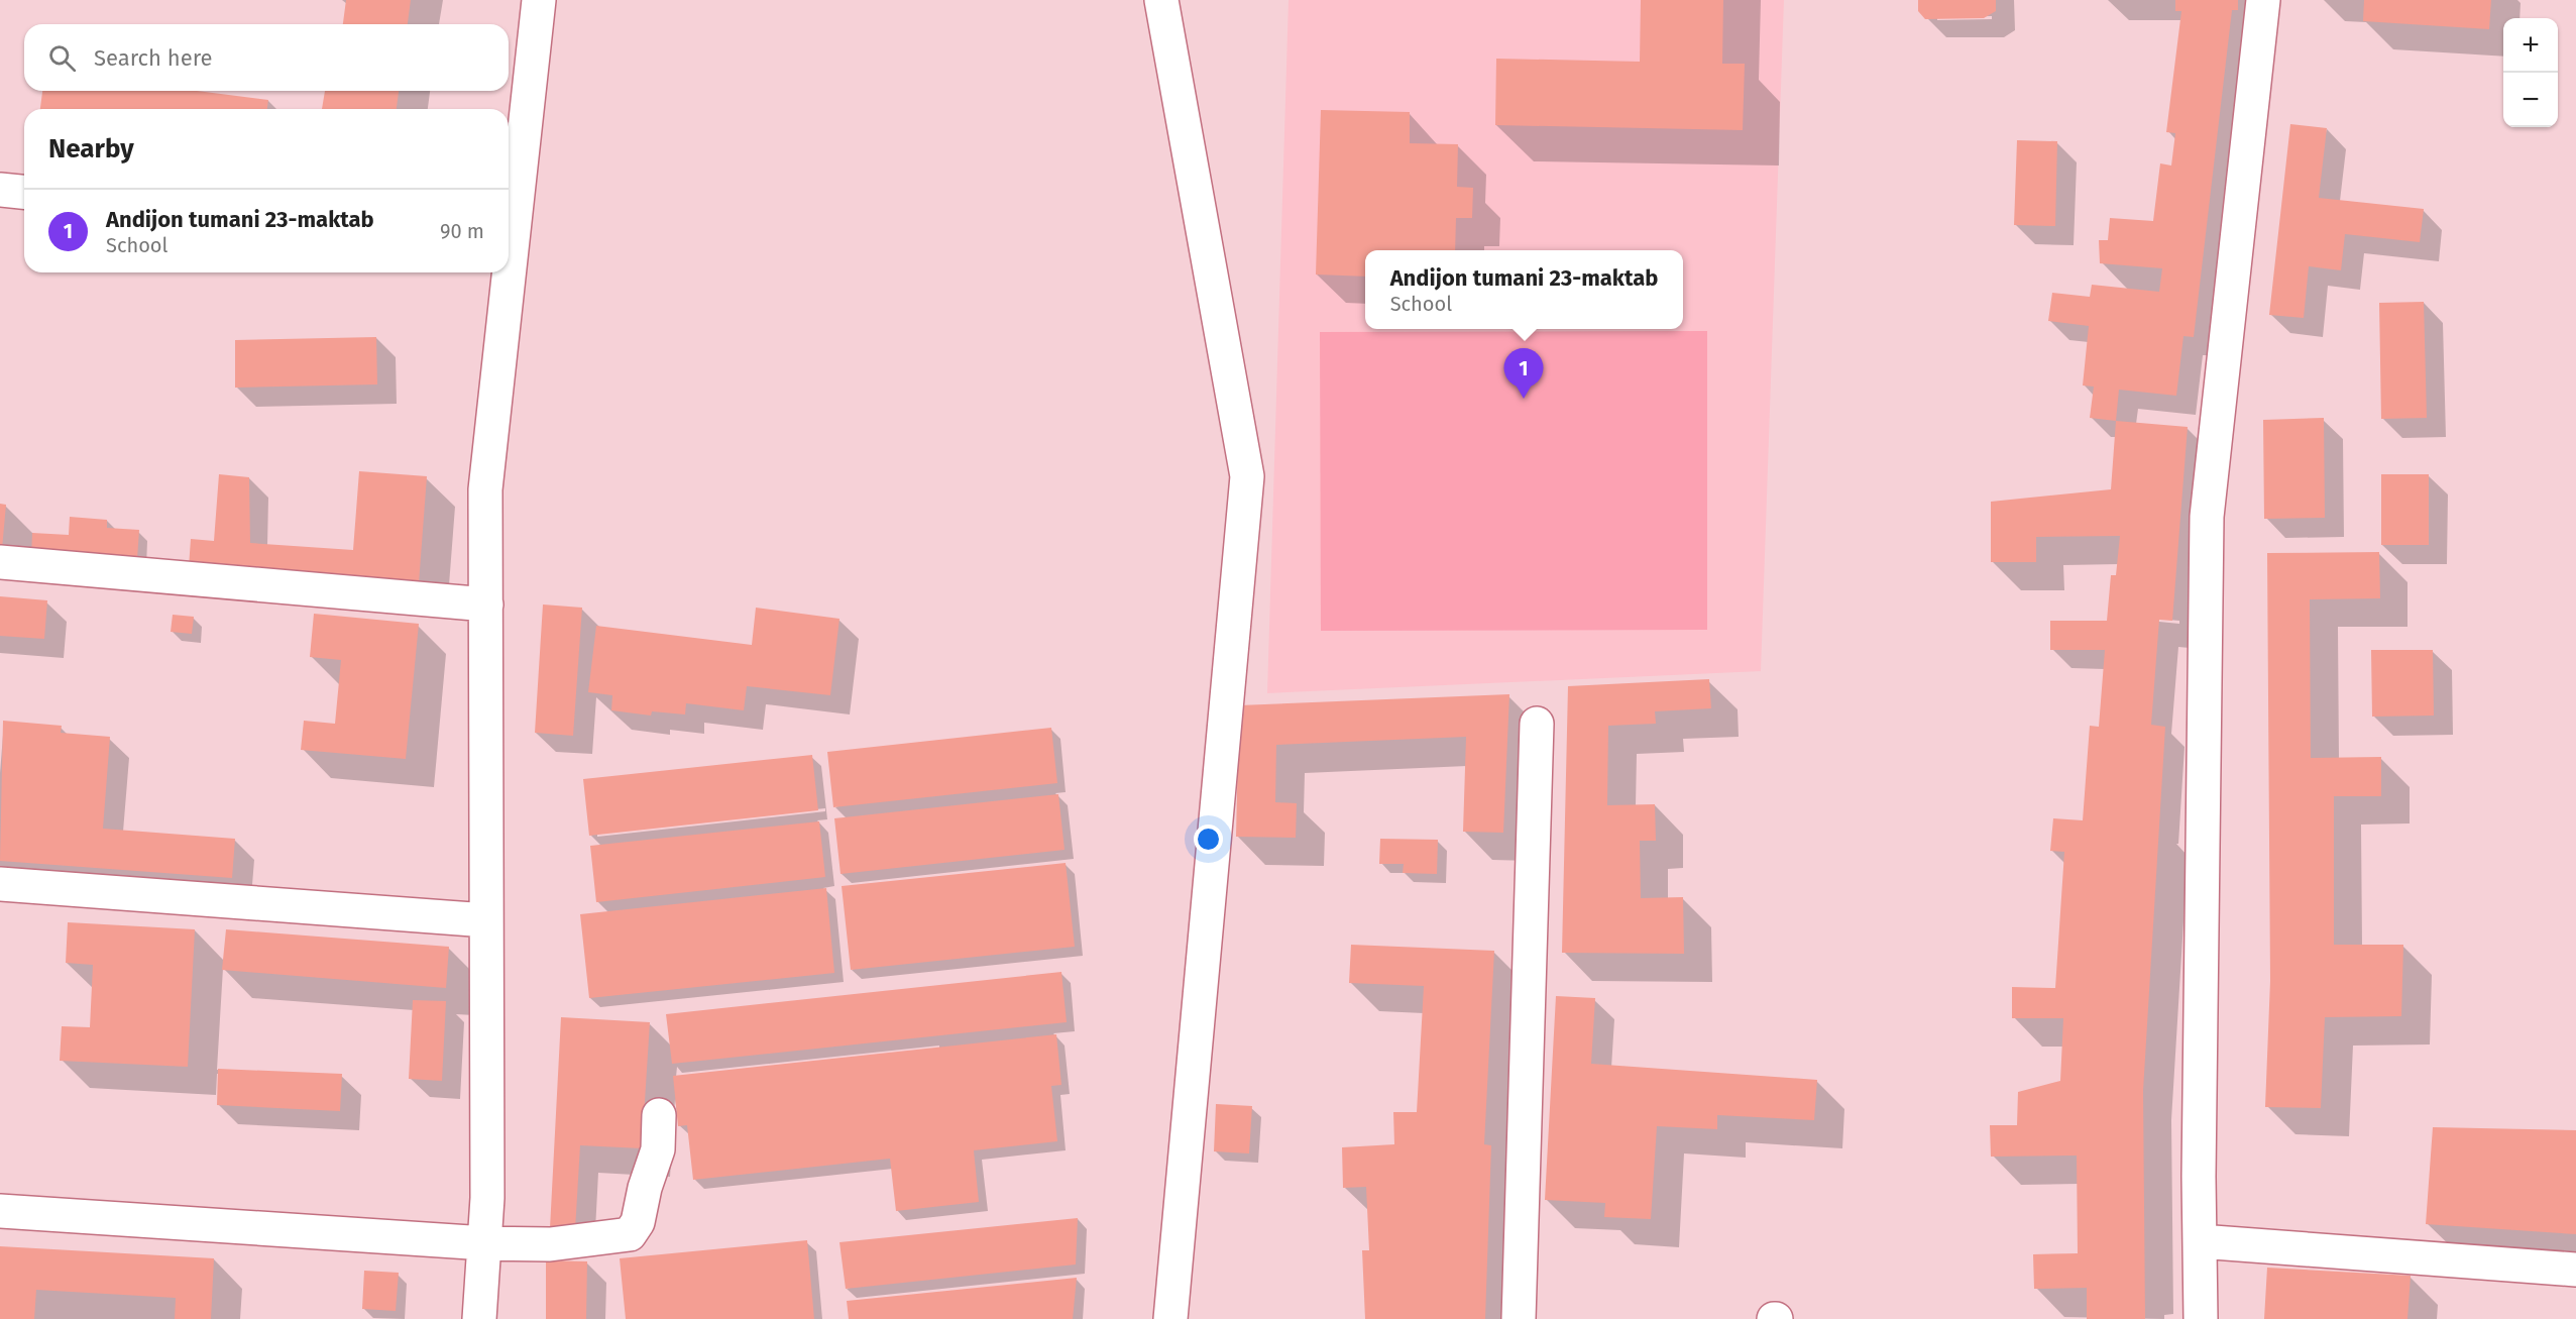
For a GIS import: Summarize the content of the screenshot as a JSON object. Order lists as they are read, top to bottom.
{
  "page": {
    "map_buttons": ["+", "−"],
    "search": "Search here",
    "heading": "Nearby",
    "list": [
      {
        "mark": "1",
        "name": "Andijon tumani 23-maktab",
        "note": "School",
        "value": "90 m"
      }
    ],
    "popup": ["Andijon tumani 23-maktab", "School"],
    "pins": "1"
  }
}
